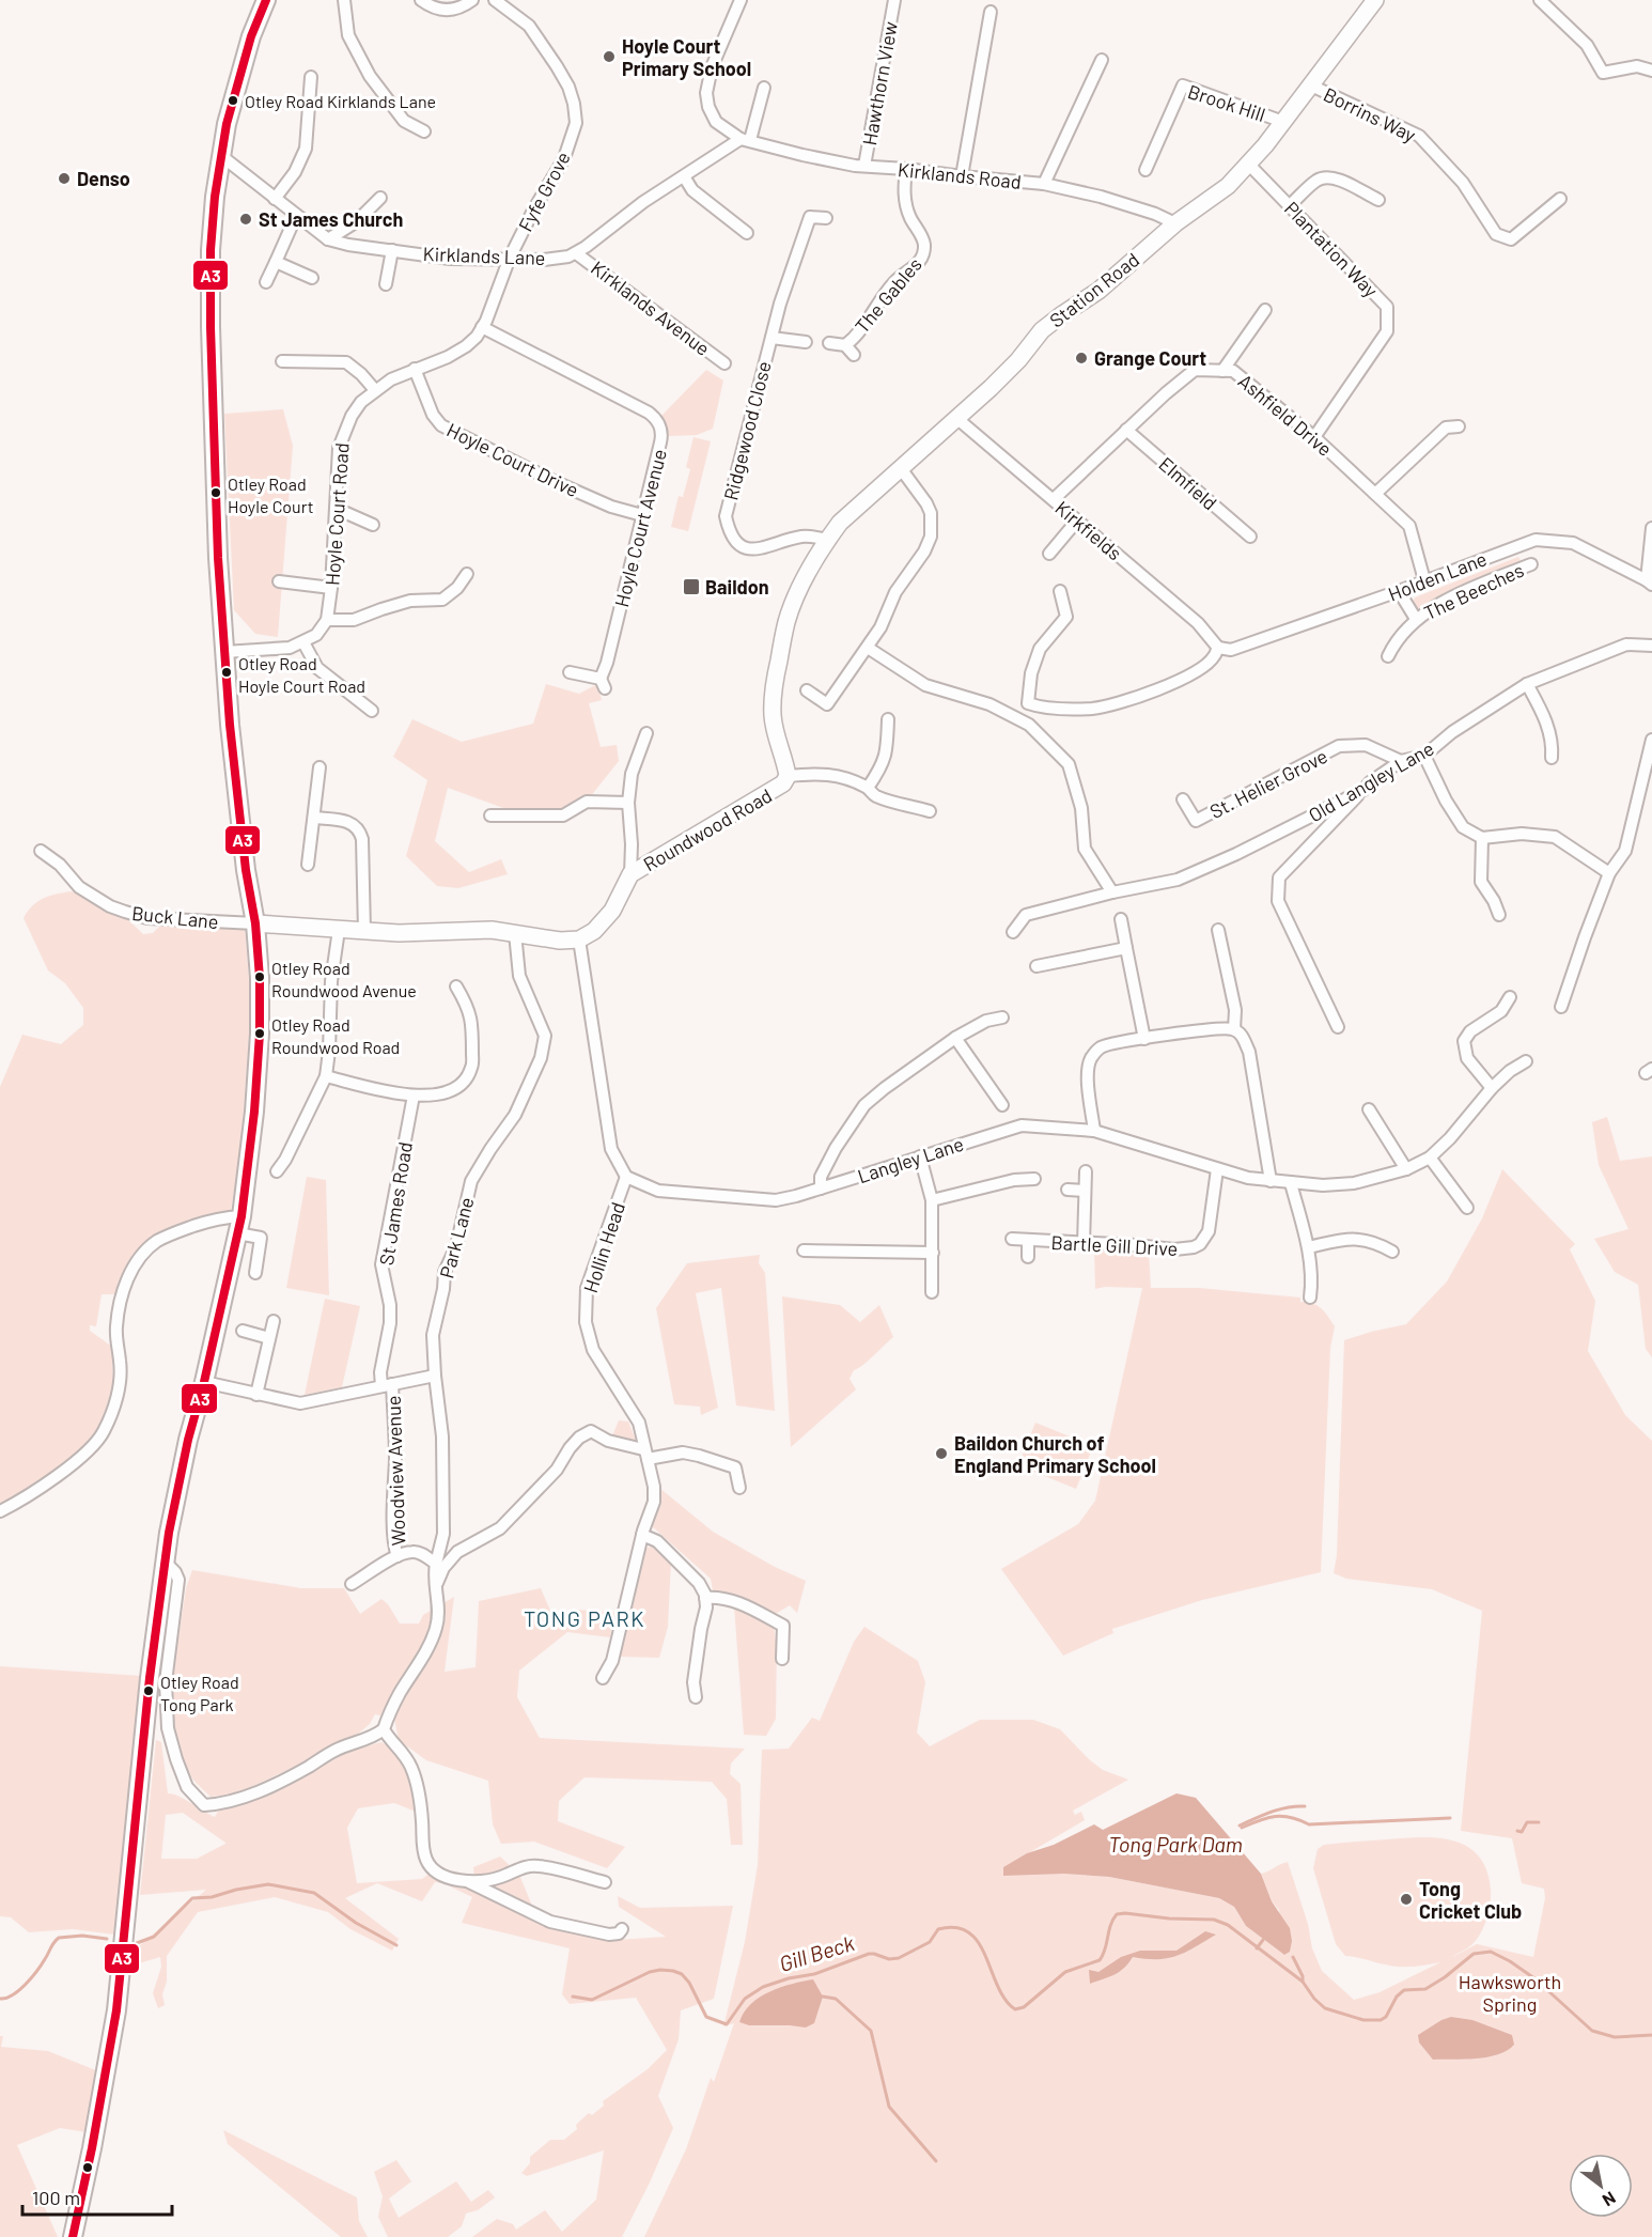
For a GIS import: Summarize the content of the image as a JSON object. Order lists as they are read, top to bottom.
{
  "streets": {
    "street": [
      "Hawthorn View",
      "Brook Hill",
      "Borrins Way",
      "Kirklands Road",
      "Fyfe Grove",
      "Plantation Way",
      "Kirklands Lane",
      "Station Road",
      "The Gables",
      "Kirklands Avenue",
      "Ashfield Drive",
      "Ridgewood Close",
      "Hoyle Court Drive",
      "Elmfield",
      "Hoyle Court Road",
      "Hoyle Court Avenue",
      "Kirkfields",
      "Holden Lane",
      "The Beeches",
      "Old Langley Lane",
      "St. Helier Grove",
      "Roundwood Road",
      "Buck Lane",
      "Langley Lane",
      "St James Road",
      "Park Lane",
      "Bartle Gill Drive",
      "Hollin Head",
      "Woodview Avenue"
    ]
  },
  "crossings": [
    ["Hawthorn View", "Kirklands Road"],
    ["Brook Hill", "Station Road"],
    ["Borrins Way", "Station Road"],
    ["Kirklands Road", "Kirklands Lane"],
    ["Kirklands Road", "Station Road"],
    ["Kirklands Road", "The Gables"],
    ["Fyfe Grove", "Kirklands Lane"],
    ["Fyfe Grove", "Hoyle Court Road"],
    ["Plantation Way", "Station Road"],
    ["Plantation Way", "Ashfield Drive"],
    ["Kirklands Lane", "Kirklands Avenue"],
    ["Kirklands Lane", "Hoyle Court Road"],
    ["Station Road", "Ridgewood Close"],
    ["Station Road", "Kirkfields"],
    ["Station Road", "Roundwood Road"],
    ["Ashfield Drive", "Elmfield"],
    ["Ashfield Drive", "Kirkfields"],
    ["Ashfield Drive", "Holden Lane"],
    ["Hoyle Court Drive", "Hoyle Court Road"],
    ["Hoyle Court Drive", "Hoyle Court Avenue"],
    ["Hoyle Court Road", "Hoyle Court Avenue"],
    ["Kirkfields", "Holden Lane"],
    ["Holden Lane", "The Beeches"],
    ["Old Langley Lane", "St. Helier Grove"],
    ["Langley Lane", "Bartle Gill Drive"],
    ["Langley Lane", "Hollin Head"],
    ["St James Road", "Woodview Avenue"]
  ],
  "districts": ["TONG PARK"],
  "water": ["Tong Park Dam", "Gill Beck"],
  "parks": ["Hawksworth Spring"],
  "places": {
    "other": [
      "Hoyle Court Primary School",
      "Otley Road Kirklands Lane",
      "Denso",
      "St James Church",
      "Grange Court",
      "Otley Road Hoyle Court",
      "Otley Road Hoyle Court Road",
      "Otley Road Roundwood Avenue",
      "Otley Road Roundwood Road",
      "Baildon Church of England Primary School",
      "Otley Road Tong Park",
      "Tong Cricket Club"
    ],
    "transit": ["Baildon"]
  },
  "lines": ["transit line A3"],
  "scale_bar": "100 m",
  "north": "bottom right"
}
